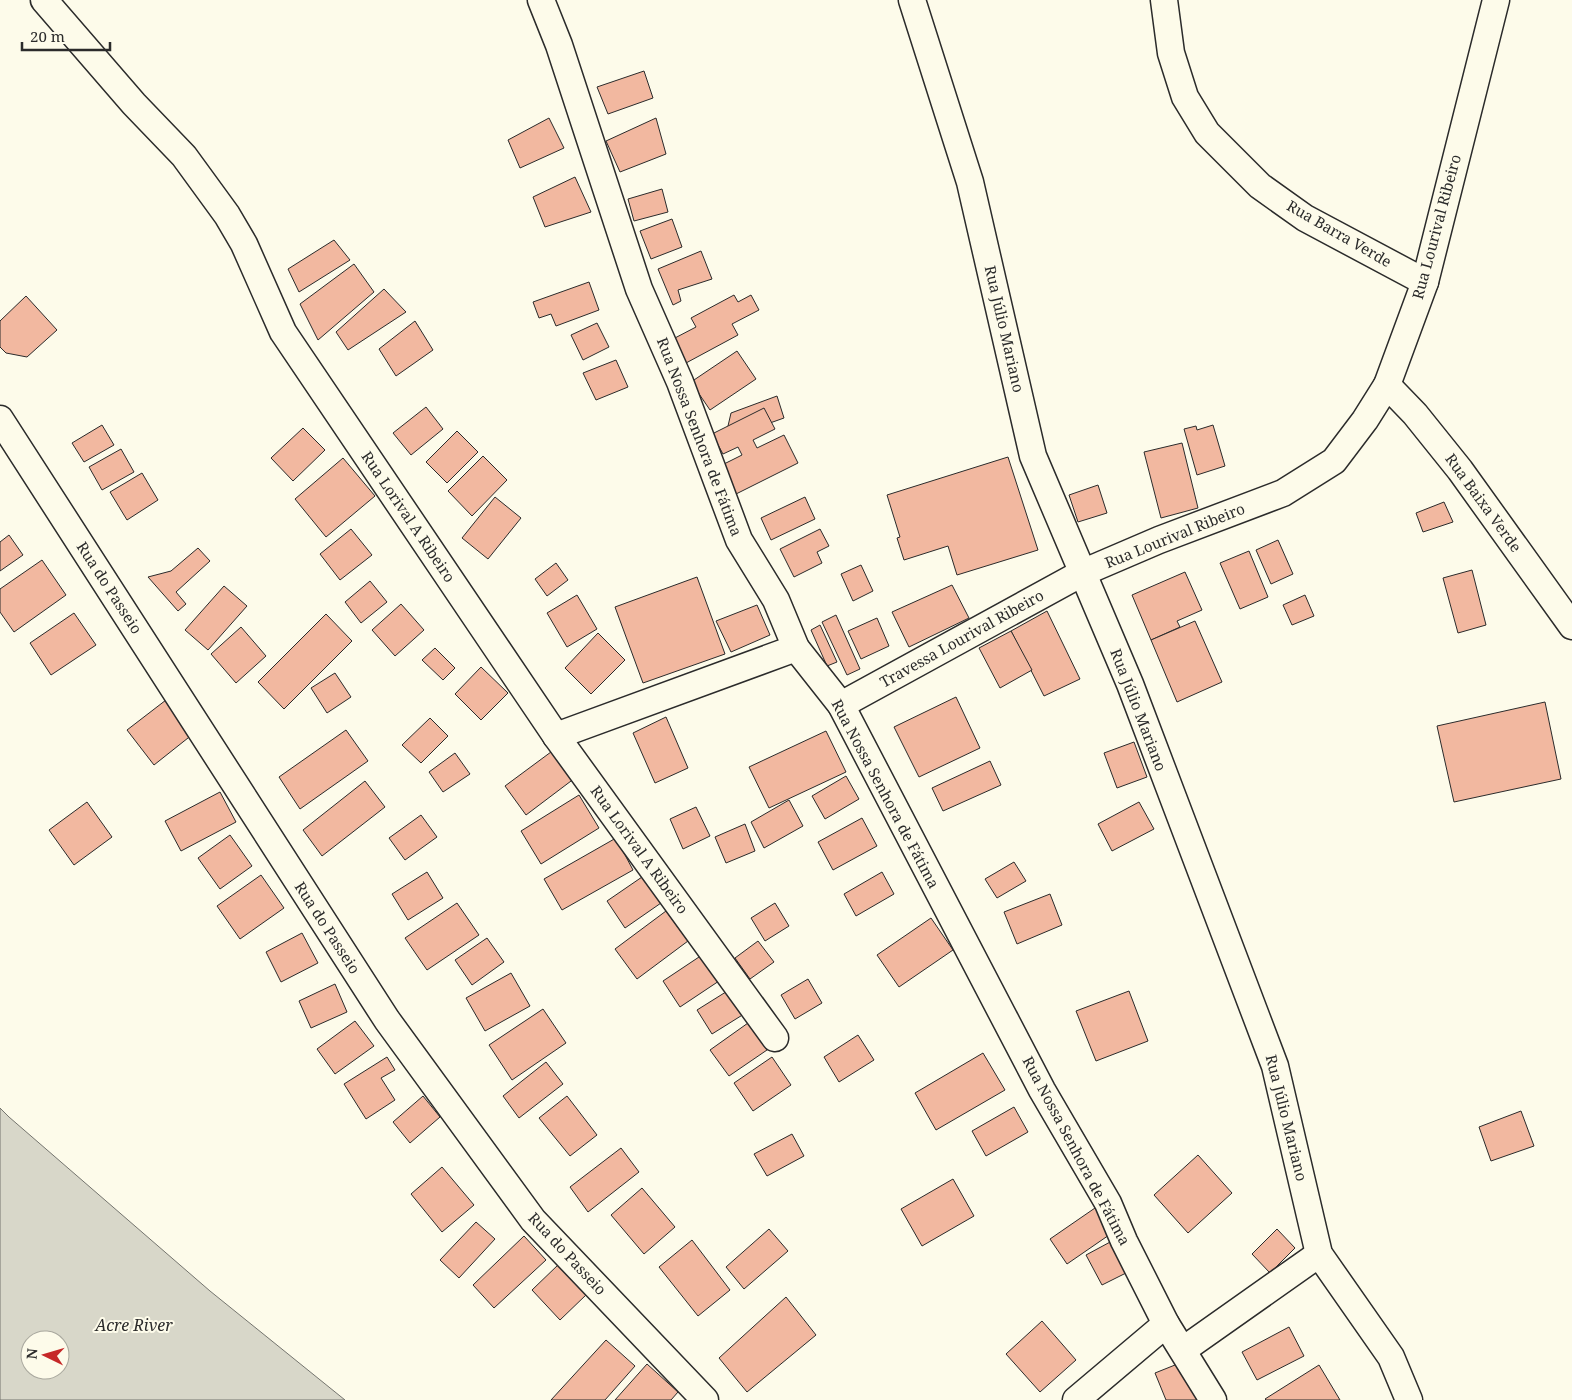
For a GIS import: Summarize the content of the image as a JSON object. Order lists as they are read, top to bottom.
{
  "streets": {
    "street": [
      "Rua Lourival Ribeiro",
      "Rua Barra Verde",
      "Rua Júlio Mariano",
      "Rua Nossa Senhora de Fátima",
      "Rua Baixa Verde",
      "Rua Lorival A Ribeiro",
      "Rua do Passeio",
      "Travessa Lourival Ribeiro"
    ]
  },
  "crossings": [
    ["Rua Lourival Ribeiro", "Rua Barra Verde"],
    ["Rua Lourival Ribeiro", "Rua Júlio Mariano"],
    ["Rua Lourival Ribeiro", "Rua Baixa Verde"],
    ["Rua Lourival Ribeiro", "Travessa Lourival Ribeiro"],
    ["Rua Júlio Mariano", "Travessa Lourival Ribeiro"],
    ["Rua Nossa Senhora de Fátima", "Travessa Lourival Ribeiro"]
  ],
  "water": ["Acre River"],
  "scale_bar": "20 m",
  "north": "left"
}
